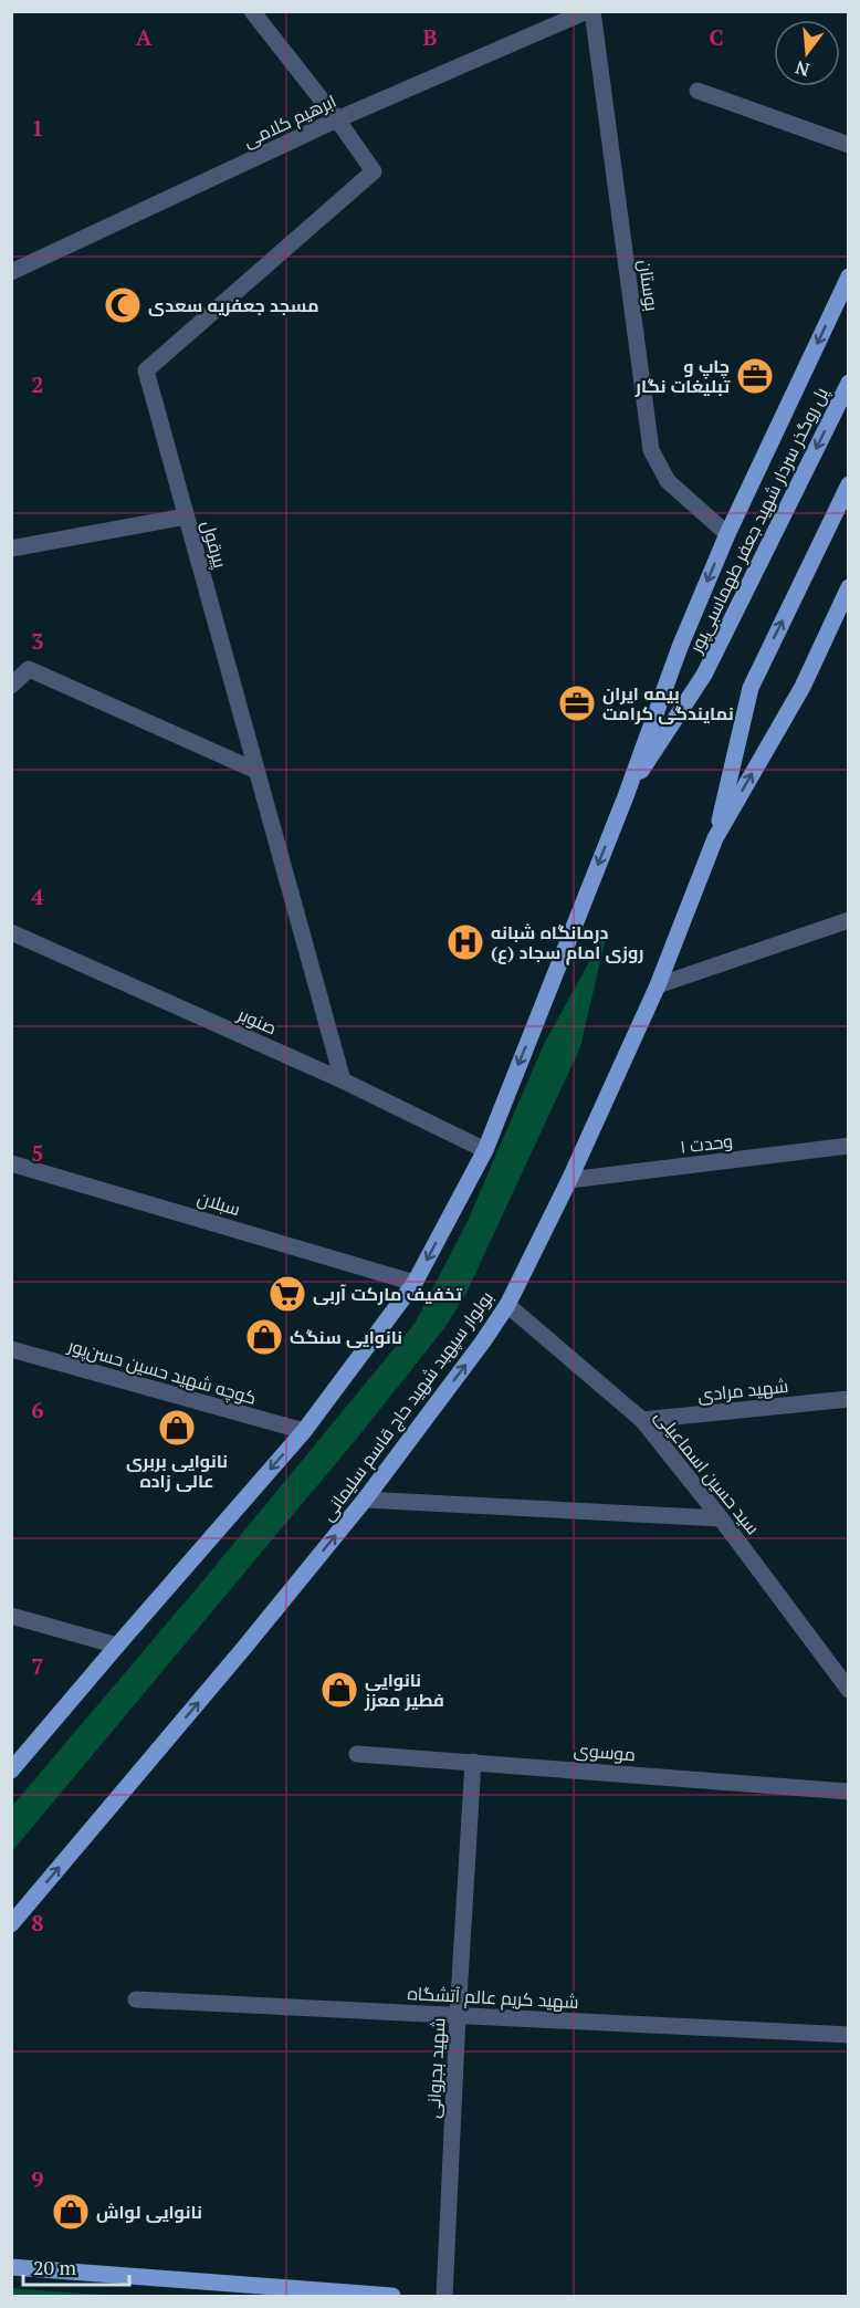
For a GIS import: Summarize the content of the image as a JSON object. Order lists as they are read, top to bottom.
{
  "streets": {
    "main road": ["پل روگذر سردار شهید جعفر طهماسبی‌پور", "بولوار سپهبد شهید حاج قاسم سلیمانی"],
    "street": [
      "ابرهیم کلامی",
      "بوستان",
      "پیرقول",
      "صنوبر",
      "وحدت ۱",
      "سبلان",
      "کوچه شهید حسین حسن‌پور",
      "شهید مرادی",
      "سید حسین اسماعیلی",
      "موسوی",
      "شهید کریم عالم آتشگاه",
      "شهید بجروانی"
    ]
  },
  "crossings": [
    ["ابرهیم کلامی", "پیرقول"],
    ["پیرقول", "صنوبر"],
    ["وحدت ۱", "بولوار سپهبد شهید حاج قاسم سلیمانی"],
    ["شهید مرادی", "سید حسین اسماعیلی"],
    ["بولوار سپهبد شهید حاج قاسم سلیمانی", "سید حسین اسماعیلی"],
    ["موسوی", "شهید بجروانی"],
    ["شهید کریم عالم آتشگاه", "شهید بجروانی"]
  ],
  "places": {
    "mosque": ["مسجد جعفریه سعدی"],
    "office": ["چاپ و تبلیغات نگار", "بیمه ایران نمایندگی کرامت"],
    "hospital": ["درمانگاه شبانه روزی امام سجاد (ع)"],
    "supermarket": ["تخفیف مارکت آربی"],
    "shop": [
      "نانوایی سنگک",
      "نانوایی بربری عالی زاده",
      "نانوایی فطیر معزز",
      "نانوایی لواش"
    ]
  },
  "scale_bar": "20 m",
  "north": "bottom",
  "grid": {
    "columns": ["A", "B", "C"],
    "rows": [
      "1",
      "2",
      "3",
      "4",
      "5",
      "6",
      "7",
      "8",
      "9"
    ]
  }
}
